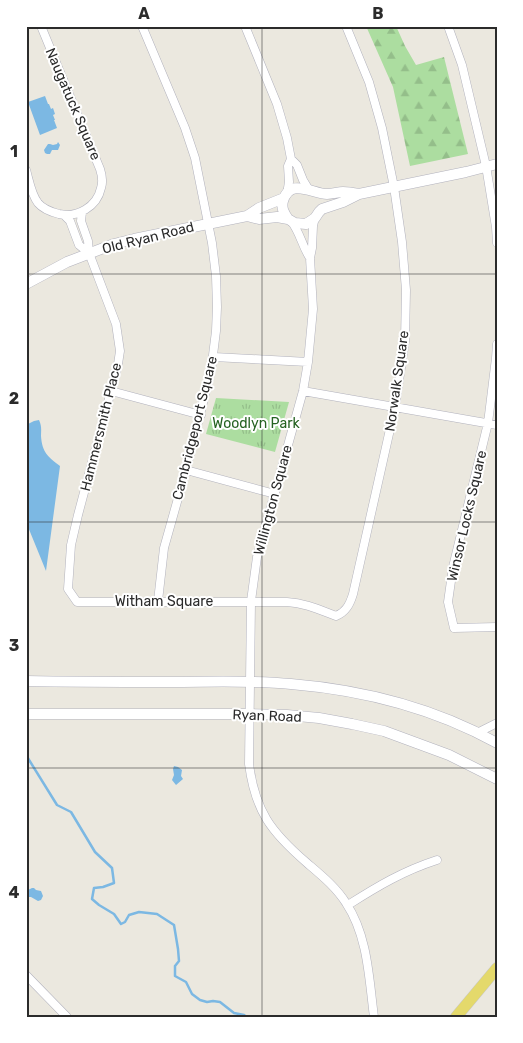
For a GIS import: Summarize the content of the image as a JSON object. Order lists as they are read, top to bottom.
{
  "streets": {
    "main road": ["Old Ryan Road", "Ryan Road"],
    "street": [
      "Naugatuck Square",
      "Norwalk Square",
      "Hammersmith Place",
      "Cambridgeport Square",
      "Willington Square",
      "Winsor Locks Square",
      "Witham Square"
    ]
  },
  "crossings": [
    ["Naugatuck Square", "Hammersmith Place"],
    ["Old Ryan Road", "Norwalk Square"],
    ["Old Ryan Road", "Hammersmith Place"],
    ["Old Ryan Road", "Cambridgeport Square"],
    ["Old Ryan Road", "Willington Square"],
    ["Norwalk Square", "Willington Square"],
    ["Norwalk Square", "Witham Square"],
    ["Hammersmith Place", "Witham Square"],
    ["Cambridgeport Square", "Witham Square"],
    ["Willington Square", "Witham Square"],
    ["Willington Square", "Ryan Road"]
  ],
  "parks": ["Woodlyn Park"],
  "grid": {
    "columns": ["A", "B"],
    "rows": [
      "1",
      "2",
      "3",
      "4"
    ]
  }
}
